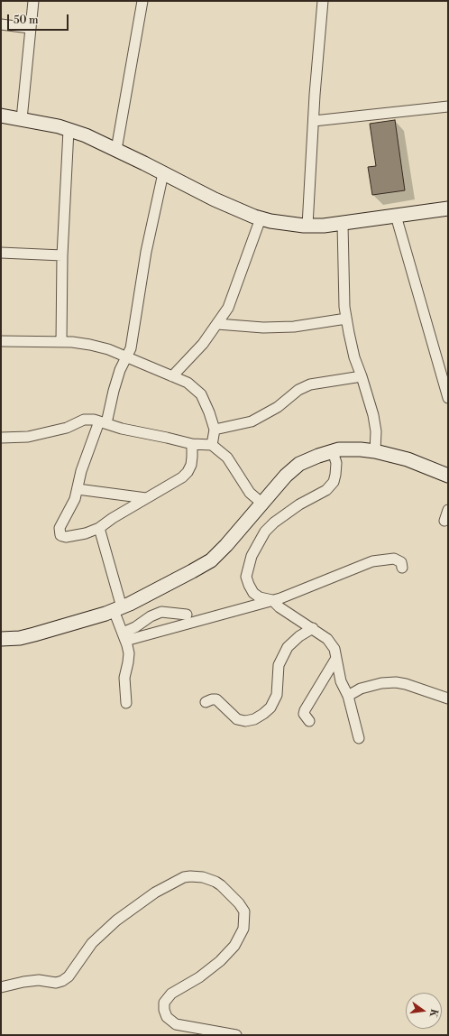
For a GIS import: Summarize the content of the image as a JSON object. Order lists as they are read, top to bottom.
{
  "scale_bar": "50 m",
  "north": "right"
}
